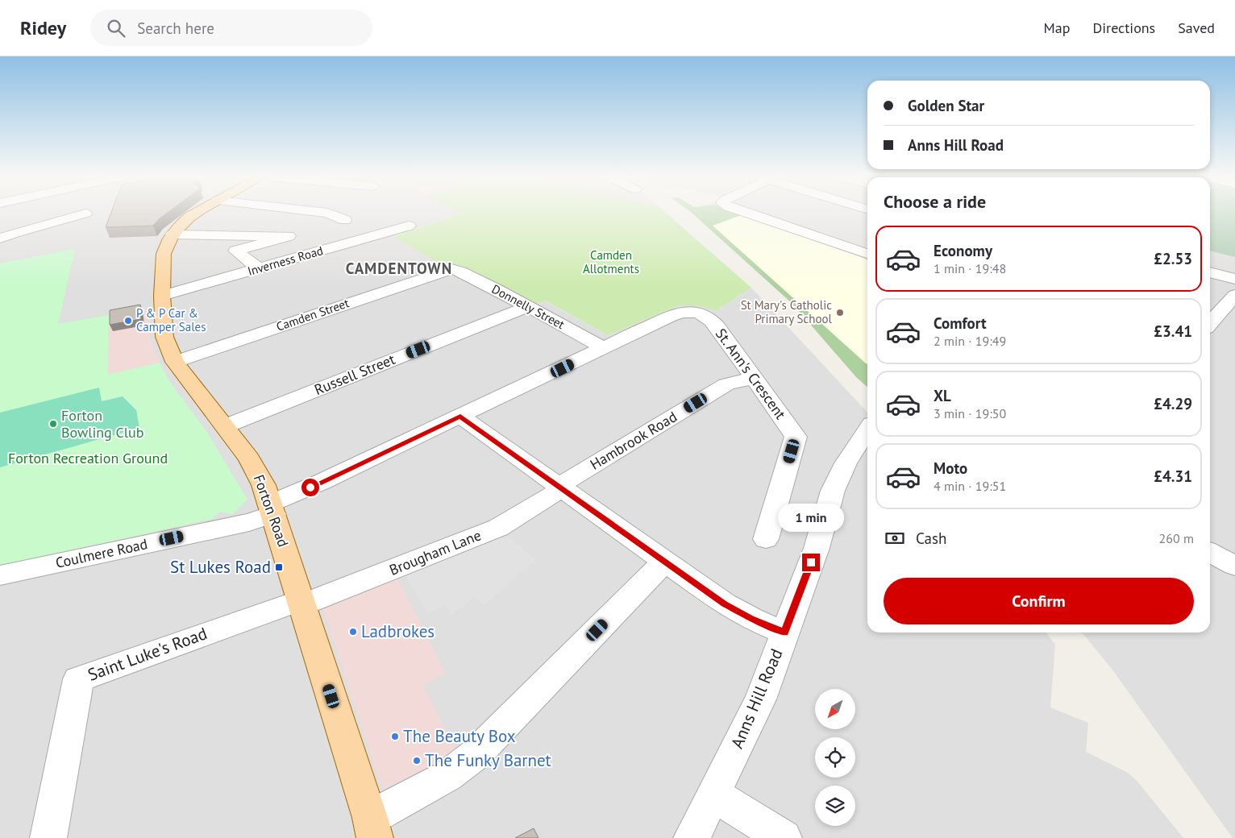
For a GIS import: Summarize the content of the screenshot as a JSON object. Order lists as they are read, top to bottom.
{
  "streets": {
    "main road": ["Forton Road"],
    "street": [
      "Inverness Road",
      "Donnelly Street",
      "Camden Street",
      "St. Ann's Crescent",
      "Russell Street",
      "Hambrook Road",
      "Brougham Lane",
      "Coulmere Road",
      "Saint Luke's Road",
      "Anns Hill Road"
    ]
  },
  "crossings": [
    ["Inverness Road", "Forton Road"],
    ["Donnelly Street", "Camden Street"],
    ["Donnelly Street", "St. Ann's Crescent"],
    ["Donnelly Street", "Russell Street"],
    ["Camden Street", "Forton Road"],
    ["St. Ann's Crescent", "Hambrook Road"],
    ["St. Ann's Crescent", "Coulmere Road"],
    ["Russell Street", "Forton Road"],
    ["Hambrook Road", "Brougham Lane"],
    ["Forton Road", "Brougham Lane"],
    ["Forton Road", "Coulmere Road"],
    ["Forton Road", "Saint Luke's Road"],
    ["Brougham Lane", "Saint Luke's Road"]
  ],
  "districts": ["CAMDENTOWN"],
  "parks": ["Camden Allotments", "Forton Recreation Ground"],
  "places": {
    "other": [
      "St Mary's Catholic Primary School",
      "P & P Car & Camper Sales",
      "Forton Bowling Club",
      "Ladbrokes",
      "The Beauty Box",
      "The Funky Barnet"
    ],
    "transit": ["St Lukes Road"]
  },
  "north": "bottom left",
  "page": {
    "header": "Ridey",
    "search": "Search here",
    "nav": ["Map", "Directions", "Saved"],
    "banner": ["Golden Star", "Anns Hill Road"],
    "heading": "Choose a ride",
    "list": [
      {
        "name": "Economy",
        "note": "1 min · 19:48",
        "value": "£2.53"
      },
      {
        "name": "Comfort",
        "note": "2 min · 19:49",
        "value": "£3.41"
      },
      {
        "name": "XL",
        "note": "3 min · 19:50",
        "value": "£4.29"
      },
      {
        "name": "Moto",
        "note": "4 min · 19:51",
        "value": "£4.31"
      }
    ],
    "bubble": "1 min",
    "pay": ["Cash", "260 m"],
    "buttons": "Confirm"
  }
}
